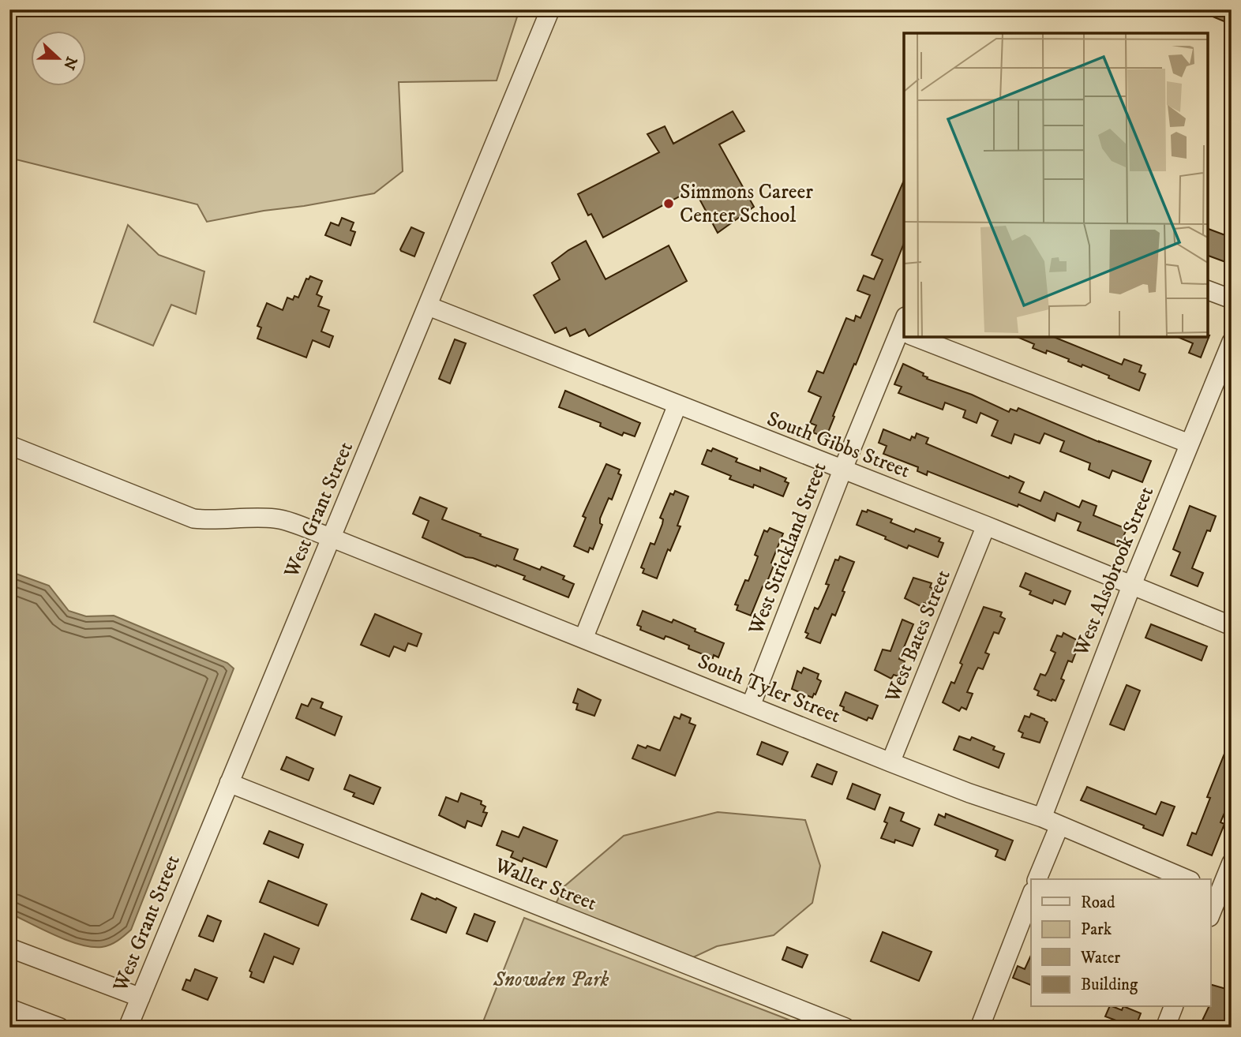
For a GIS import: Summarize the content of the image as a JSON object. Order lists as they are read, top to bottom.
{
  "streets": {
    "street": [
      "South Gibbs Street",
      "West Grant Street",
      "West Strickland Street",
      "West Alsobrook Street",
      "West Bates Street",
      "South Tyler Street",
      "Waller Street"
    ]
  },
  "crossings": [
    ["South Gibbs Street", "West Grant Street"],
    ["South Gibbs Street", "West Strickland Street"],
    ["South Gibbs Street", "West Alsobrook Street"],
    ["South Gibbs Street", "West Bates Street"],
    ["West Grant Street", "South Tyler Street"],
    ["West Grant Street", "Waller Street"],
    ["West Strickland Street", "South Tyler Street"],
    ["West Alsobrook Street", "South Tyler Street"],
    ["West Bates Street", "South Tyler Street"]
  ],
  "parks": ["Snowden Park"],
  "places": ["Simmons Career Center School"],
  "legend": [
    "Road",
    "Park",
    "Water",
    "Building"
  ],
  "north": "right"
}
